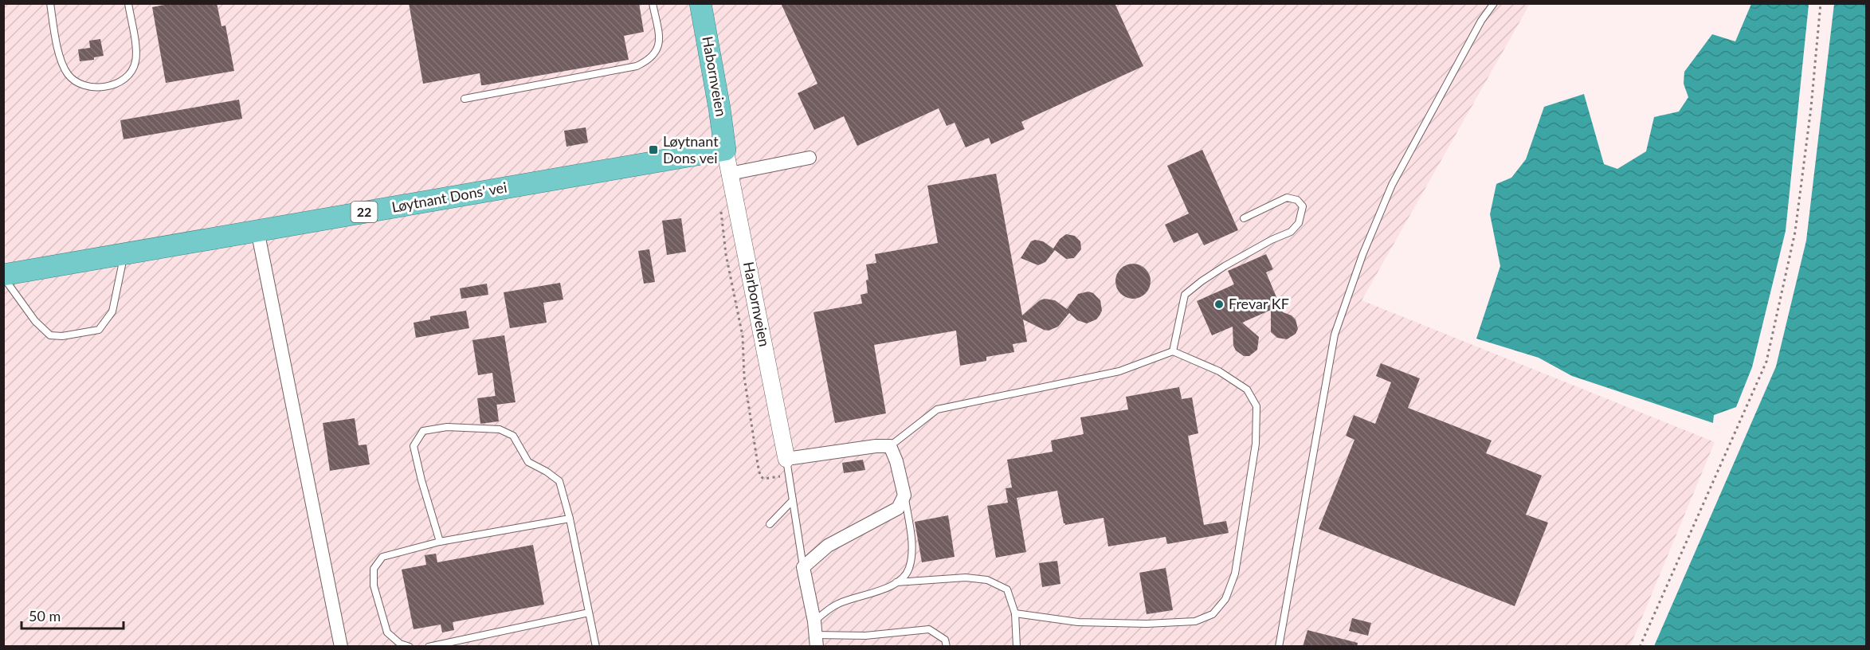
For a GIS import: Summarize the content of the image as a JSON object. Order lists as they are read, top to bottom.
{
  "streets": {
    "highway": ["Habornveien", "Løytnant Dons' vei", "22"],
    "street": ["Harbornveien"]
  },
  "crossings": [
    ["Habornveien", "Løytnant Dons' vei"],
    ["Habornveien", "Harbornveien"],
    ["Løytnant Dons' vei", "Harbornveien"]
  ],
  "places": {
    "transit": ["Løytnant Dons vei"],
    "other": ["Frevar KF"]
  },
  "scale_bar": "50 m"
}
